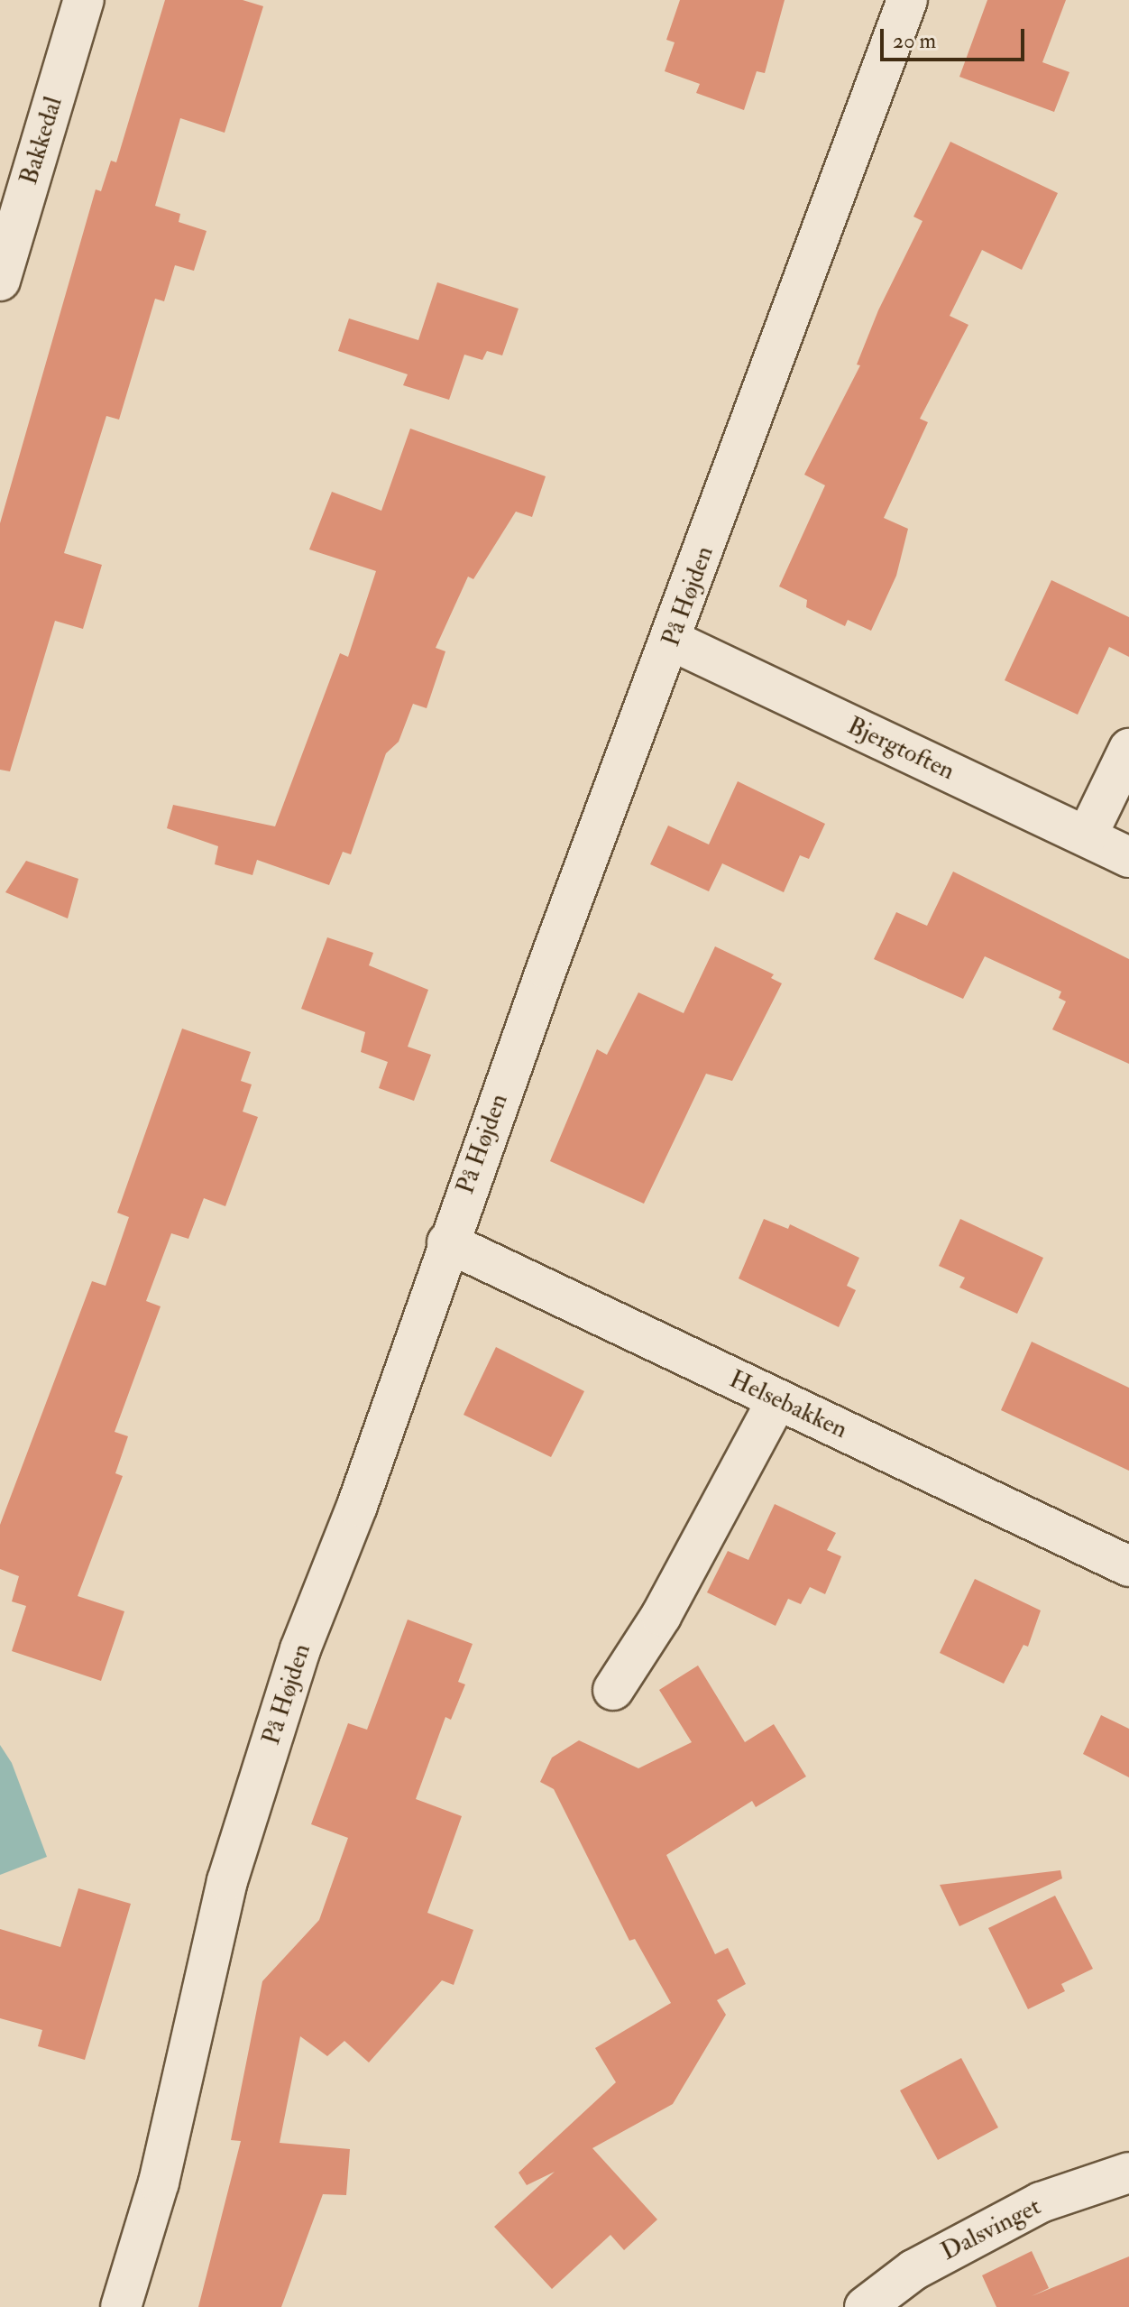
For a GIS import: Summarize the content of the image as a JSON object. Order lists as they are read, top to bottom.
{
  "streets": {
    "street": [
      "Bakkedal",
      "På Højden",
      "Bjergtoften",
      "Helsebakken",
      "Dalsvinget"
    ]
  },
  "crossings": [
    ["På Højden", "Bjergtoften"],
    ["På Højden", "Helsebakken"]
  ],
  "scale_bar": "20 m"
}
